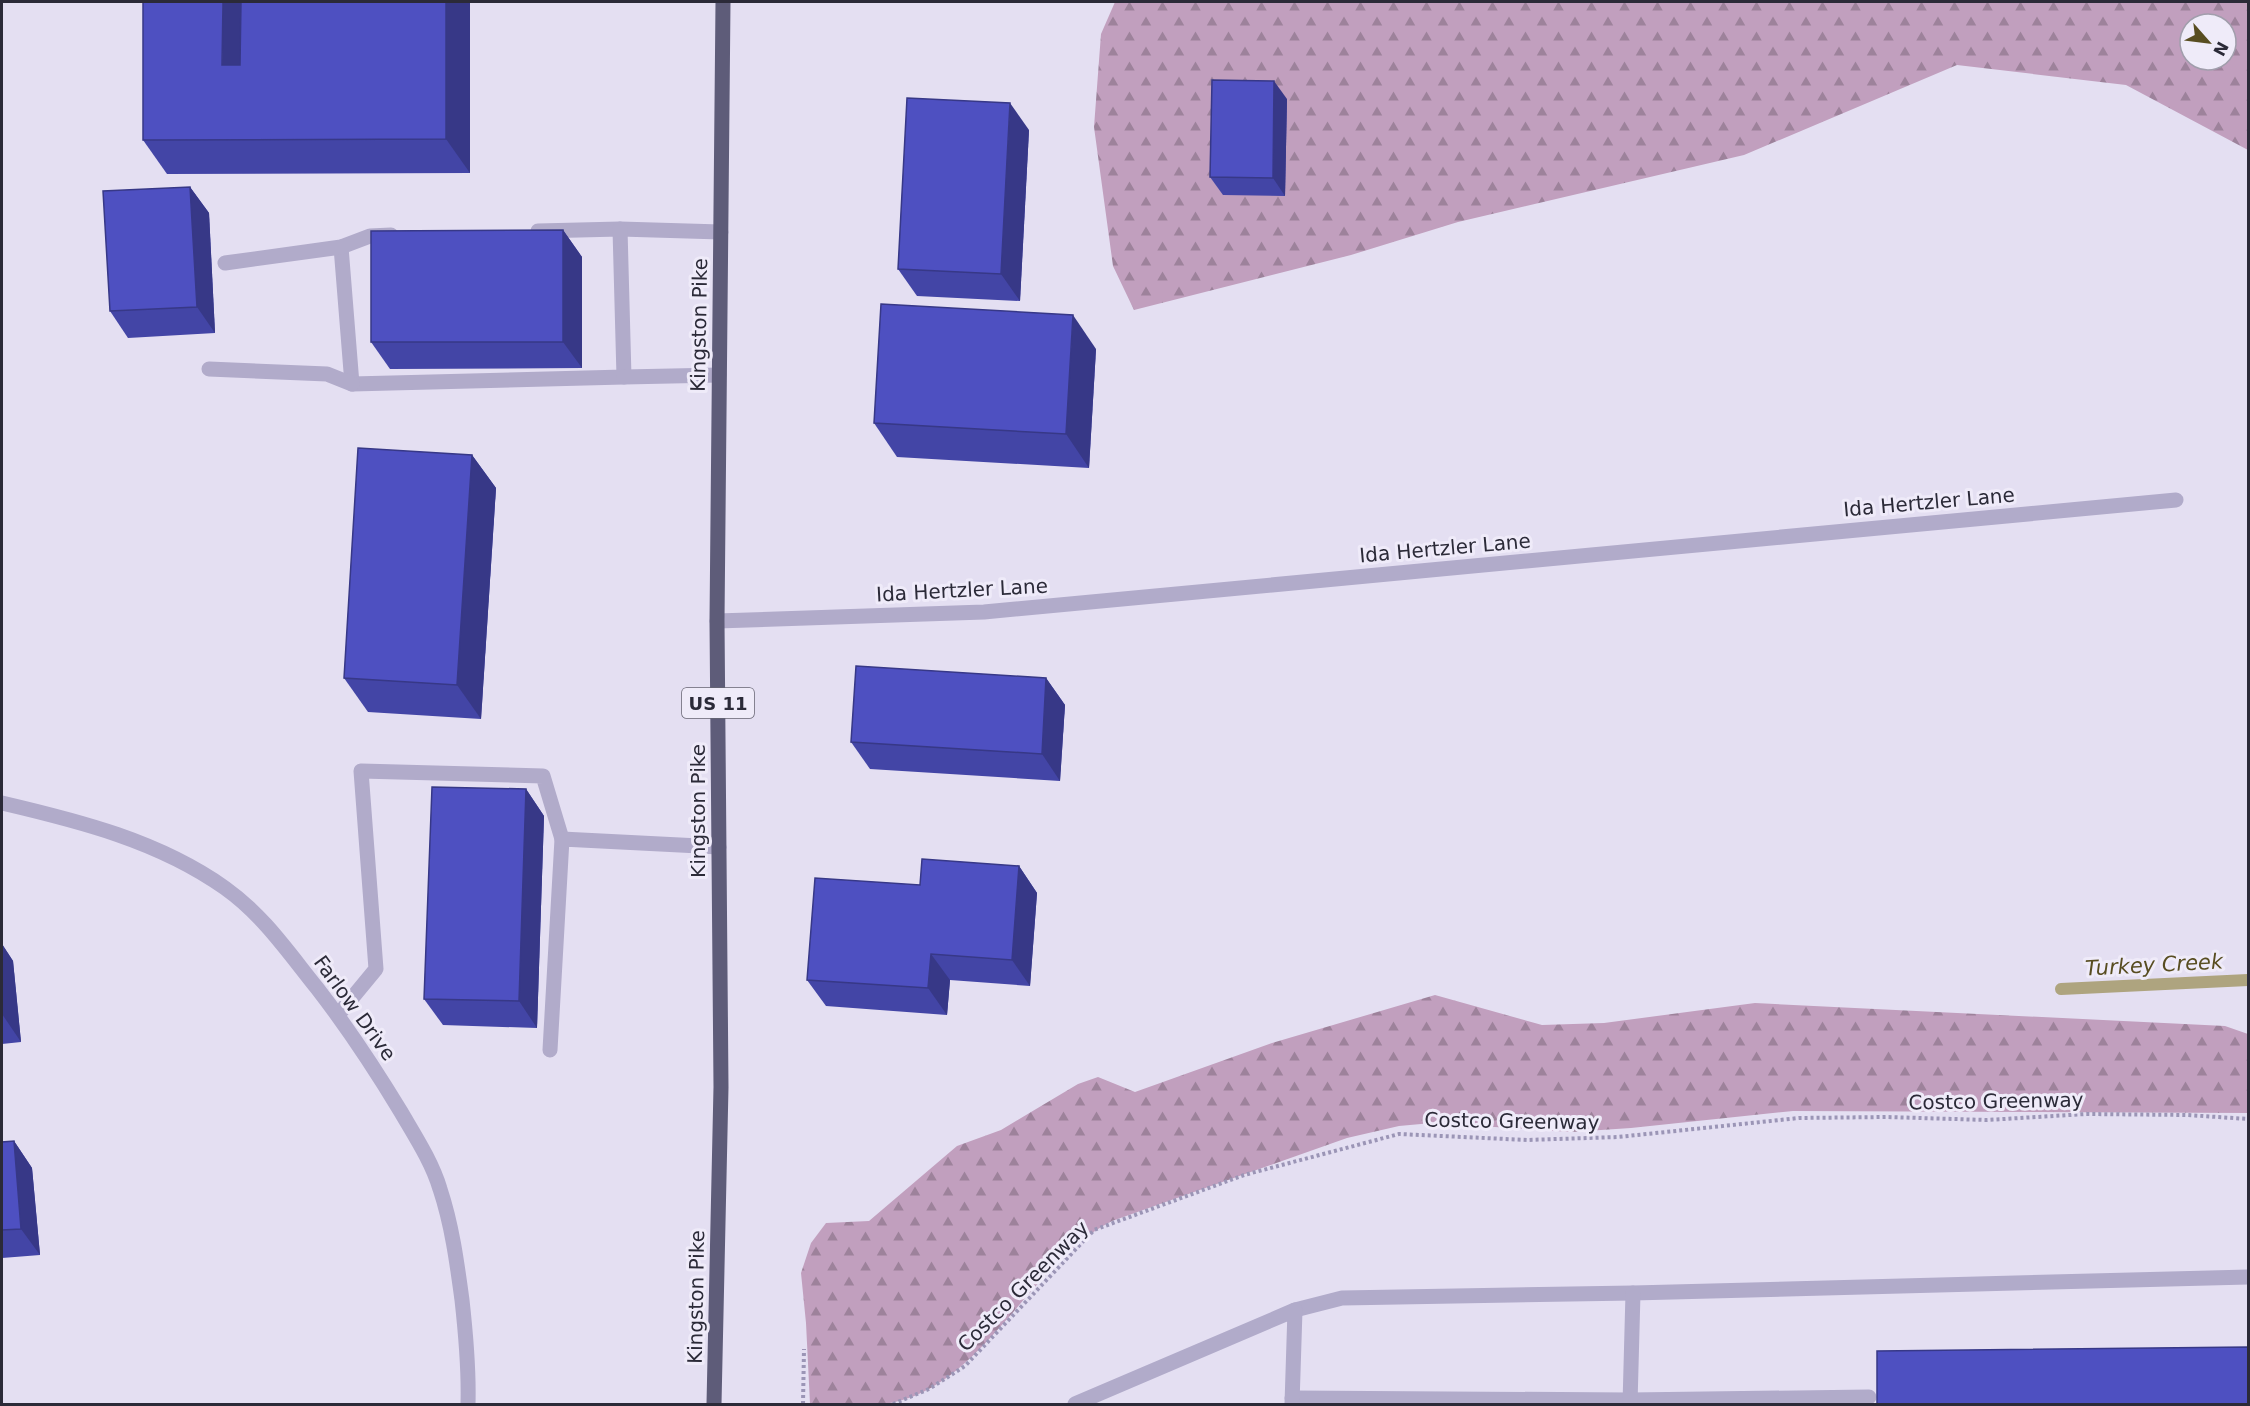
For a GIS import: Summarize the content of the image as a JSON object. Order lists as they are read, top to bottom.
{
  "streets": {
    "main road": ["Kingston Pike", "US 11"],
    "street": ["Ida Hertzler Lane", "Farlow Drive"],
    "path": ["Costco Greenway"]
  },
  "crossings": [
    ["Kingston Pike", "Ida Hertzler Lane"]
  ],
  "water": ["Turkey Creek"],
  "north": "bottom right"
}
